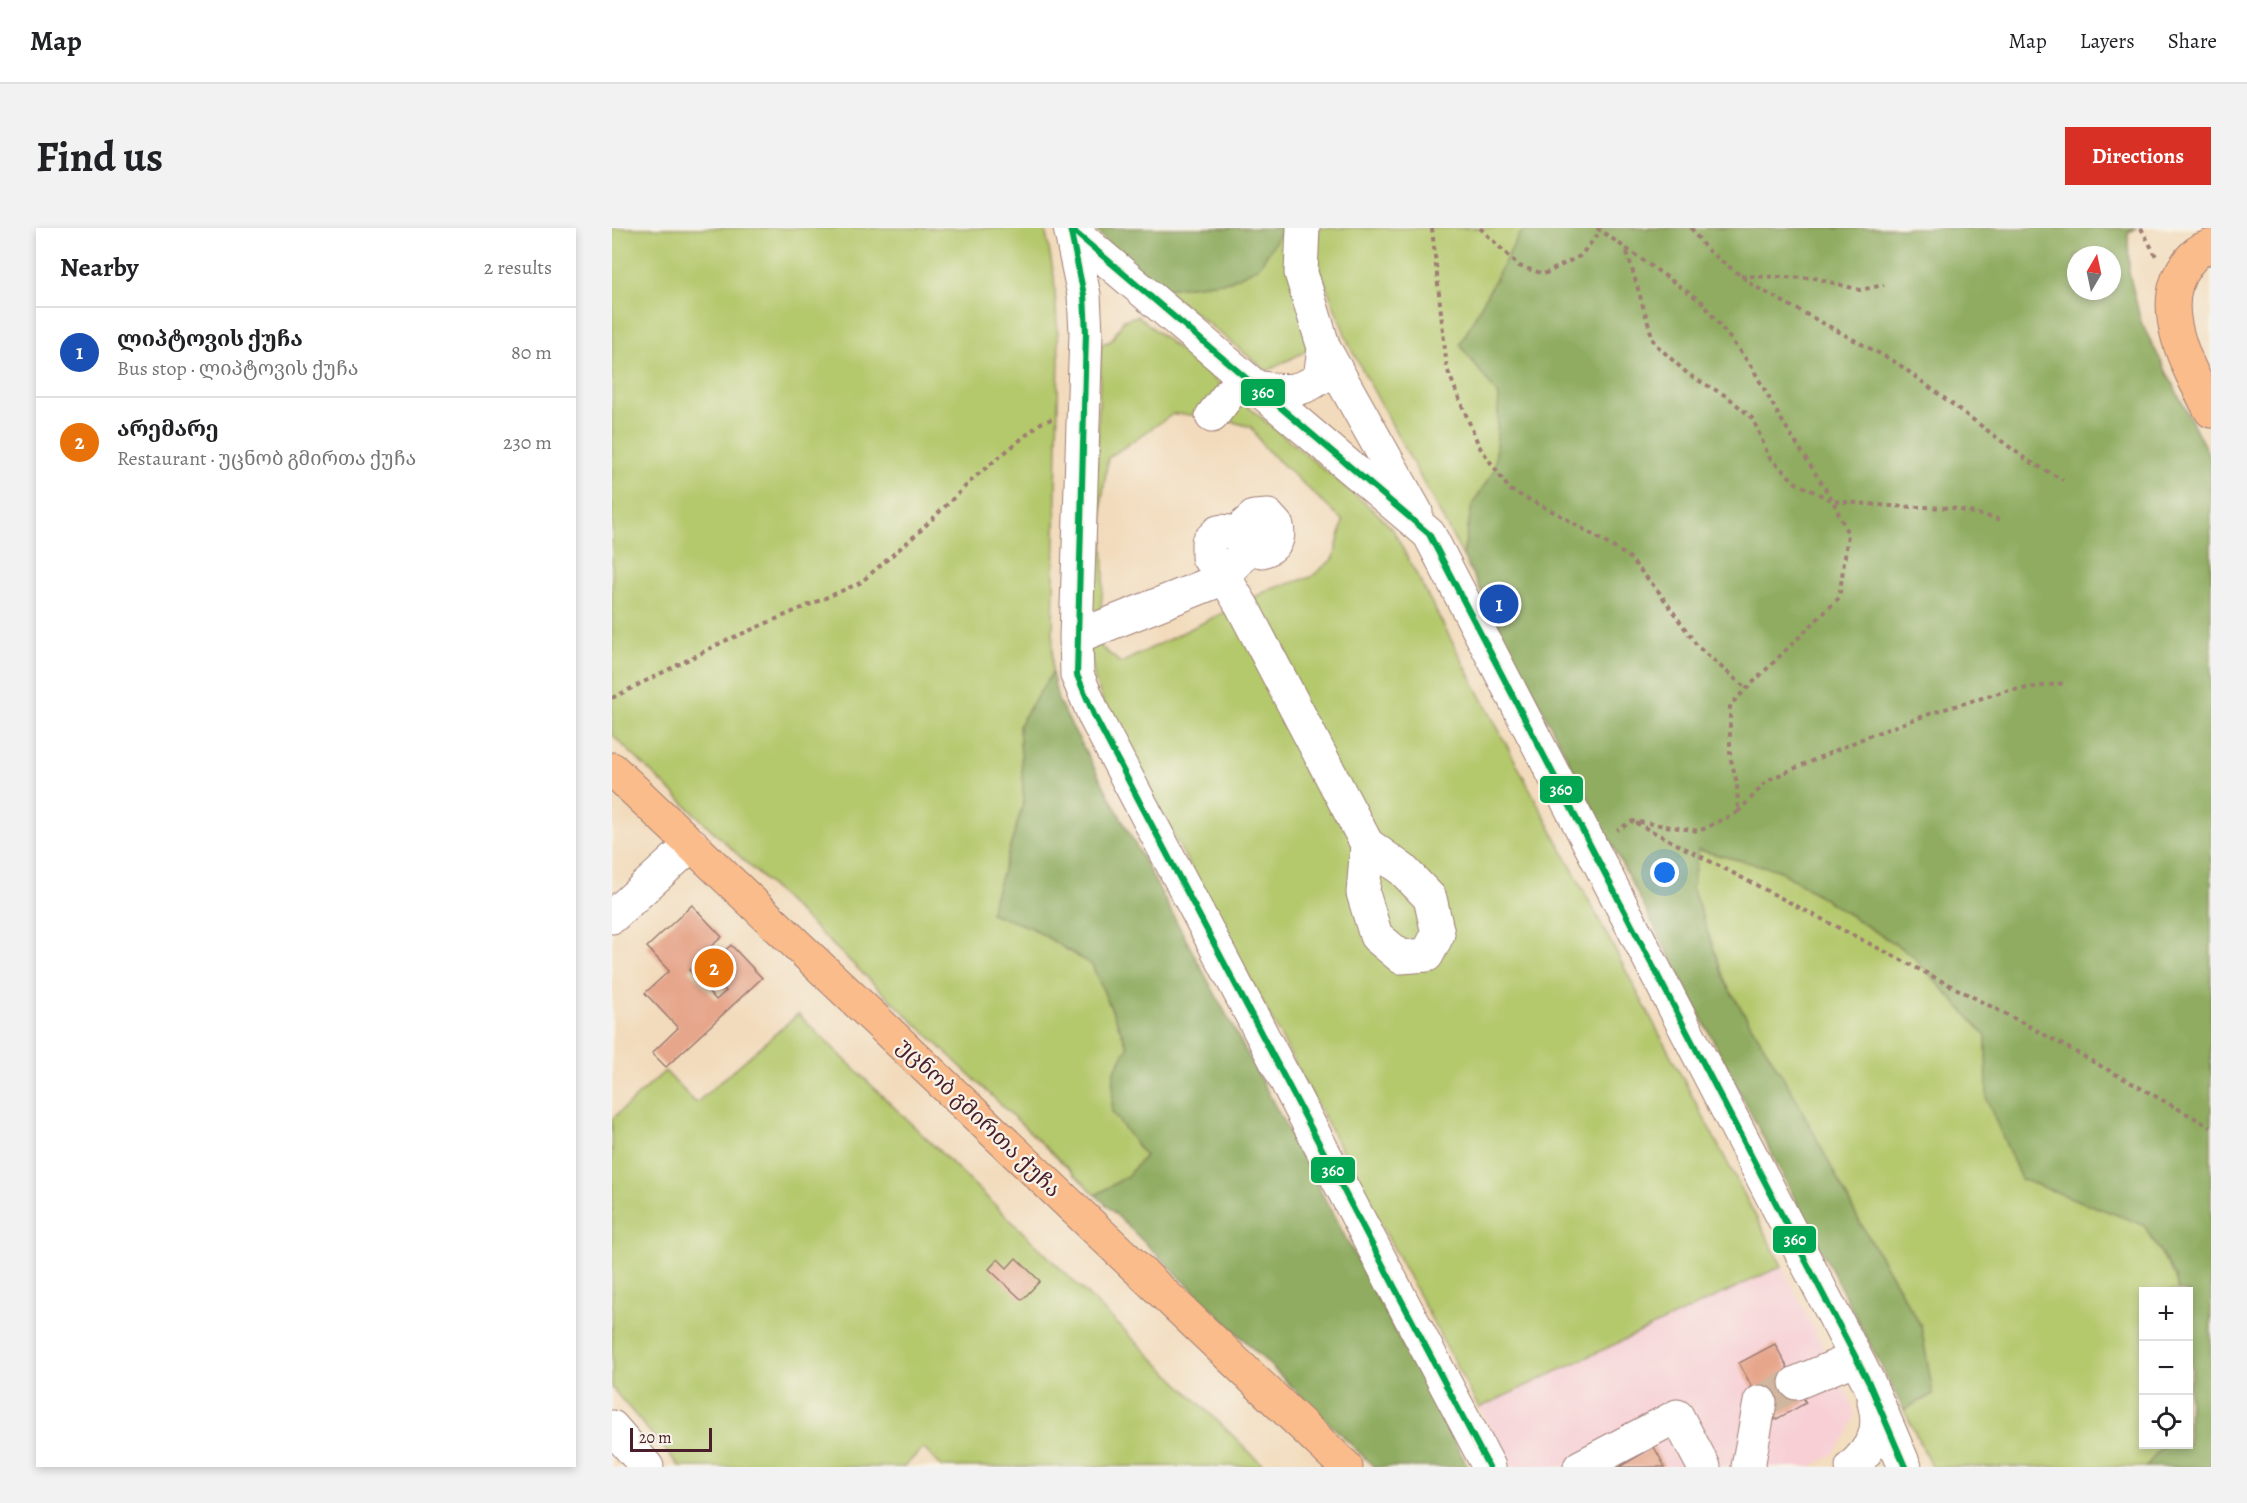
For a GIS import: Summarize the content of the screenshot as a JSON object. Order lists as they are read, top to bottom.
{
  "streets": {
    "main road": ["უცნობ გმირთა ქუჩა"]
  },
  "lines": ["transit line 360"],
  "scale_bar": "20 m",
  "north": "top",
  "page": {
    "header": "Map",
    "nav": ["Map", "Layers", "Share"],
    "buttons": "Directions",
    "title": "Find us",
    "heading": ["Nearby", "2 results"],
    "list": [
      {
        "mark": "1",
        "name": "ლიპტოვის ქუჩა",
        "note": "Bus stop · ლიპტოვის ქუჩა",
        "value": "80 m"
      },
      {
        "mark": "2",
        "name": "არემარე",
        "note": "Restaurant · უცნობ გმირთა ქუჩა",
        "value": "230 m"
      }
    ],
    "pins": ["1", "2"],
    "map_buttons": ["+", "−"],
    "scale": "20 m"
  }
}
